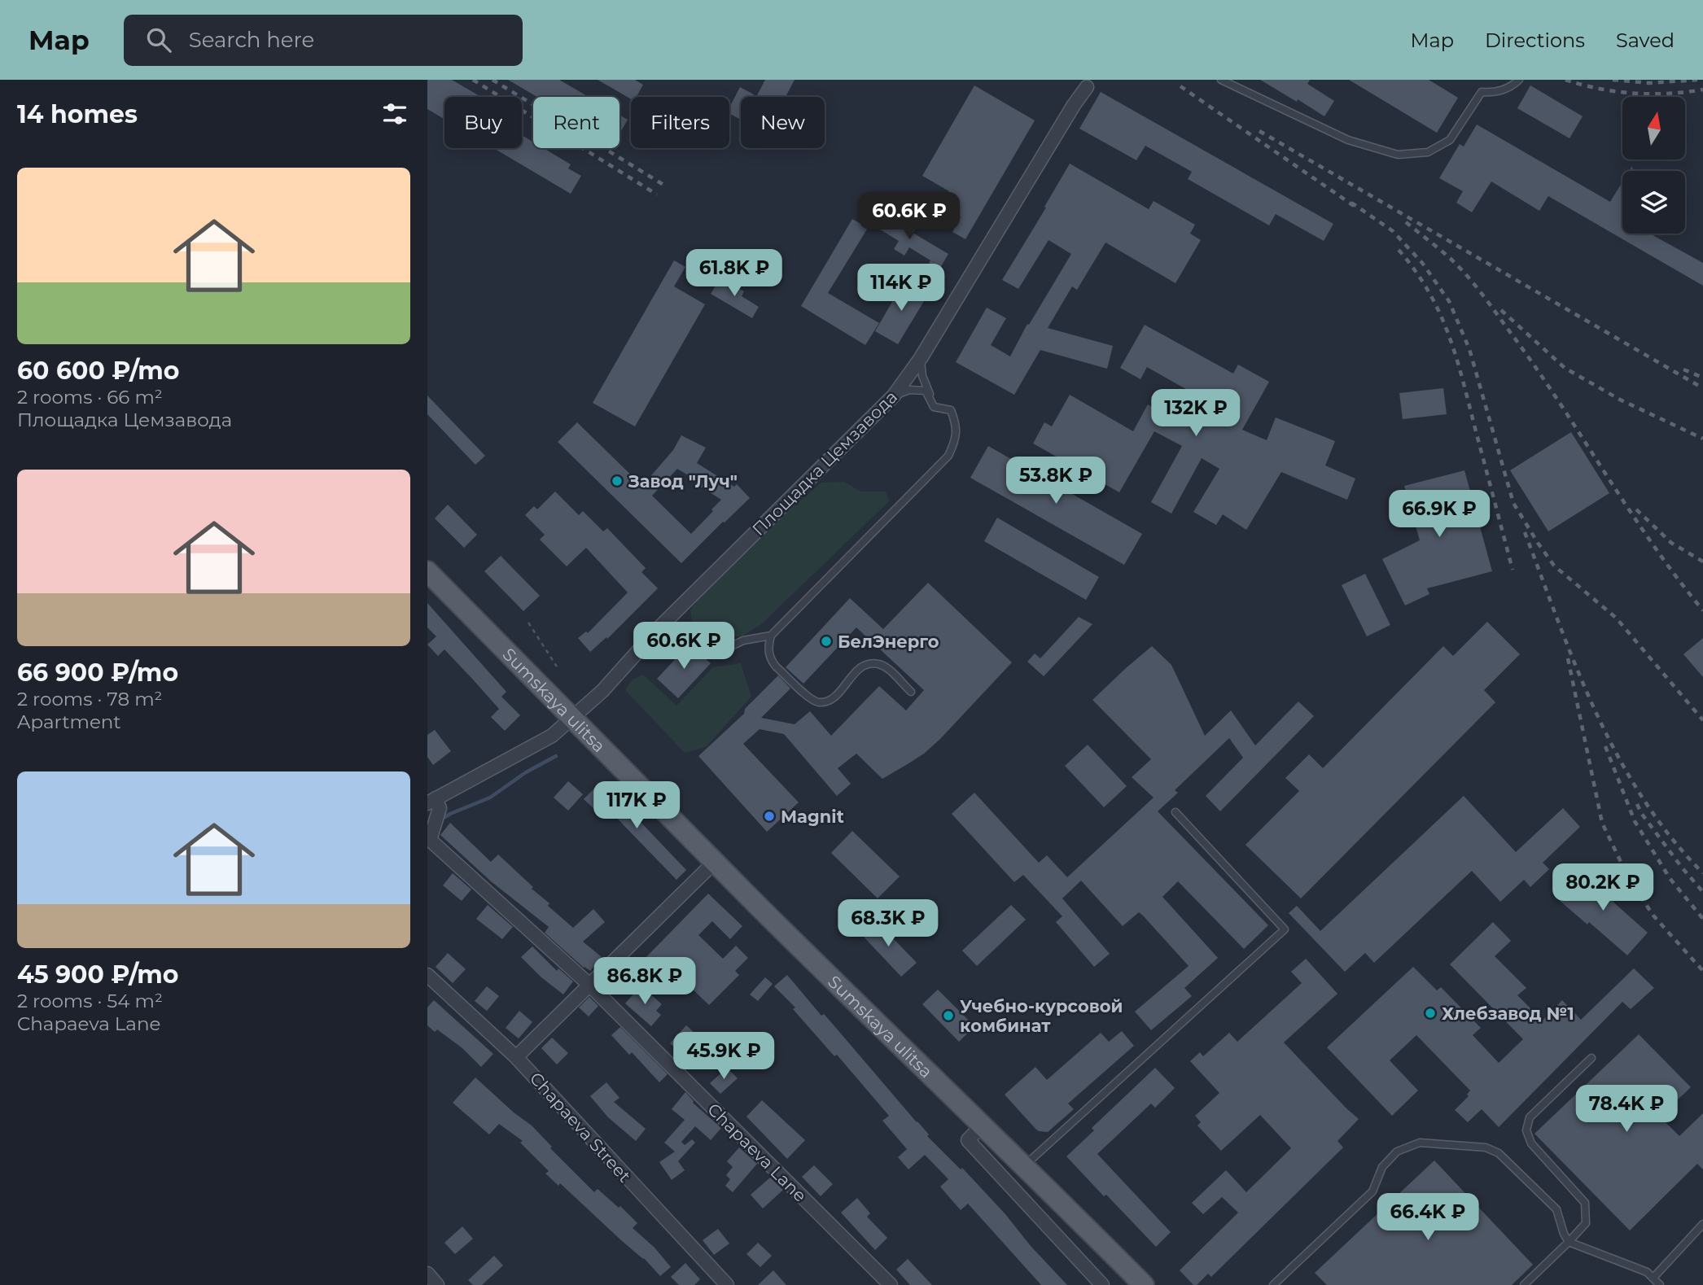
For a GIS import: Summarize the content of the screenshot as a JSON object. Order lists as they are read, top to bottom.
{
  "streets": {
    "main road": ["Sumskaya ulitsa"],
    "street": ["Площадка Цемзавода", "Chapaeva Street", "Chapaeva Lane"]
  },
  "crossings": [
    ["Площадка Цемзавода", "Sumskaya ulitsa"],
    ["Площадка Цемзавода", "Chapaeva Lane"]
  ],
  "places": [
    "Завод \"Луч\"",
    "БелЭнерго",
    "Magnit",
    "Хлебзавод №1",
    "Учебно-курсовой комбинат"
  ],
  "north": "top",
  "page": {
    "header": "Map",
    "search": "Search here",
    "nav": ["Map", "Directions", "Saved"],
    "heading": "14 homes",
    "chip": [
      "Buy",
      "Rent",
      "Filters",
      "New"
    ],
    "list": [
      {
        "name": "60 600 ₽/mo",
        "note": "2 rooms · 66 m² · Площадка Цемзавода"
      },
      {
        "name": "66 900 ₽/mo",
        "note": "2 rooms · 78 m² · Apartment"
      },
      {
        "name": "45 900 ₽/mo",
        "note": "2 rooms · 54 m² · Chapaeva Lane"
      }
    ],
    "price": [
      "60.6K ₽",
      "61.8K ₽",
      "114K ₽",
      "132K ₽",
      "53.8K ₽",
      "66.9K ₽",
      "60.6K ₽",
      "117K ₽",
      "80.2K ₽",
      "68.3K ₽",
      "86.8K ₽",
      "45.9K ₽",
      "78.4K ₽",
      "66.4K ₽"
    ]
  }
}
